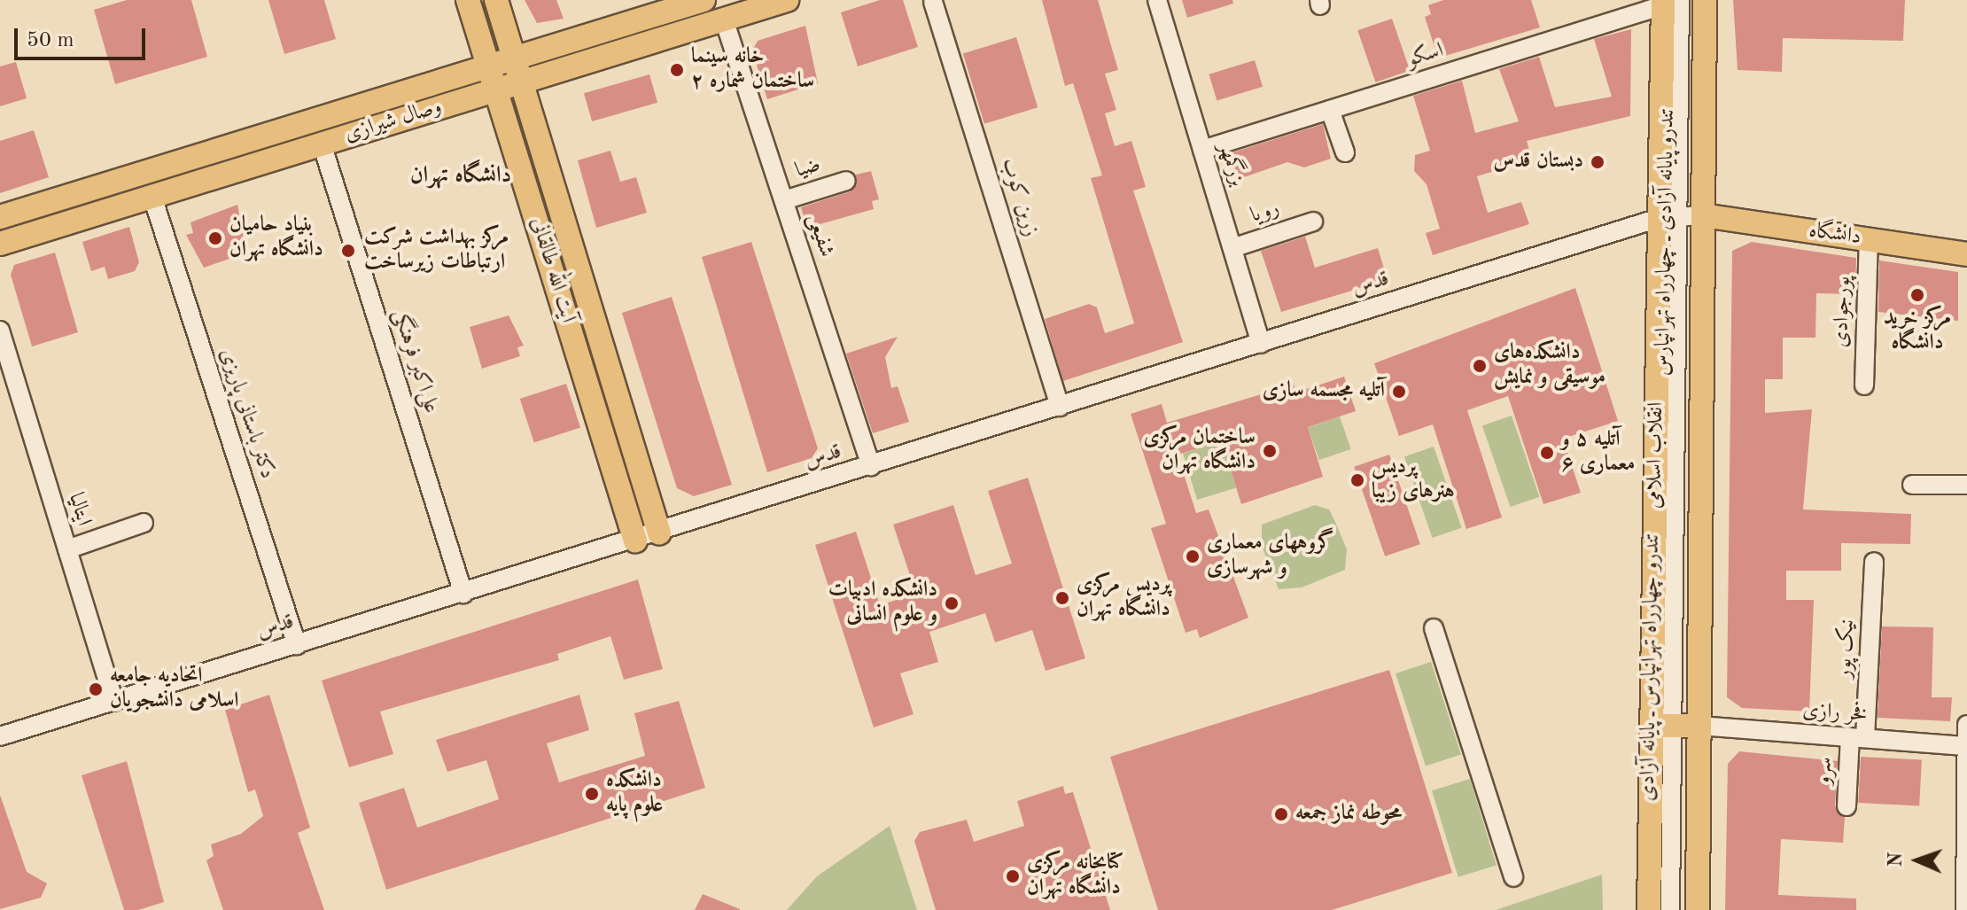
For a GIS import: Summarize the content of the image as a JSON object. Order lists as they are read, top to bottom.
{
  "streets": {
    "main road": [
      "وصال شیرازی",
      "دانشگاه",
      "آیت الله طالقانی",
      "انقلاب اسلامی"
    ],
    "street": [
      "اسکو",
      "بزرگمهر",
      "ضیا",
      "زرین کوب",
      "رویا",
      "شفیعی",
      "تندرو پایانه آزادی ـ چهارراه تهرانپارس",
      "قدس",
      "پورجوادی",
      "علی‌اکبر فرهنگی",
      "دکتر باستانی پاریزی",
      "ایتالیا",
      "نیک پور",
      "تندرو چهارراه تهرانپارس ـ پایانه آزادی",
      "فخر رازی",
      "سرو"
    ]
  },
  "crossings": [
    ["اسکو", "بزرگمهر"],
    ["اسکو", "انقلاب اسلامی"],
    ["وصال شیرازی", "شفیعی"],
    ["وصال شیرازی", "آیت الله طالقانی"],
    ["وصال شیرازی", "علی‌اکبر فرهنگی"],
    ["وصال شیرازی", "دکتر باستانی پاریزی"],
    ["بزرگمهر", "رویا"],
    ["بزرگمهر", "قدس"],
    ["ضیا", "شفیعی"],
    ["زرین کوب", "قدس"],
    ["دانشگاه", "تندرو پایانه آزادی ـ چهارراه تهرانپارس"],
    ["دانشگاه", "قدس"],
    ["دانشگاه", "پورجوادی"],
    ["دانشگاه", "انقلاب اسلامی"],
    ["شفیعی", "قدس"],
    ["تندرو پایانه آزادی ـ چهارراه تهرانپارس", "قدس"],
    ["تندرو پایانه آزادی ـ چهارراه تهرانپارس", "انقلاب اسلامی"],
    ["آیت الله طالقانی", "قدس"],
    ["قدس", "علی‌اکبر فرهنگی"],
    ["قدس", "دکتر باستانی پاریزی"],
    ["قدس", "انقلاب اسلامی"],
    ["قدس", "ایتالیا"],
    ["انقلاب اسلامی", "تندرو چهارراه تهرانپارس ـ پایانه آزادی"],
    ["انقلاب اسلامی", "فخر رازی"],
    ["نیک پور", "فخر رازی"],
    ["نیک پور", "سرو"],
    ["تندرو چهارراه تهرانپارس ـ پایانه آزادی", "فخر رازی"],
    ["فخر رازی", "سرو"]
  ],
  "districts": ["دانشگاه تهران"],
  "places": [
    "خانه سینما ساختمان شماره ۲",
    "دبستان قدس",
    "بنیاد حامیان دانشگاه تهران",
    "مرکز بهداشت شرکت ارتباطات زیرساخت",
    "مرکز خرید دانشگاه",
    "دانشکده‌های موسیقی و نمایش",
    "آتلیه مجسمه سازی",
    "ساختمان مرکزی دانشگاه تهران",
    "آتلیه ۵ و ۶ معماری",
    "پردیس هنرهای زیبا",
    "گروههای معماری و شهرسازی",
    "پردیس مرکزی دانشگاه‌ تهران",
    "دانشکده ادبیات و علوم انسانی",
    "اتحادیه جامعه اسلامی دانشجویان",
    "دانشکده علوم پایه",
    "محوطه نماز جمعه",
    "کتابخانه مرکزی دانشگاه تهران"
  ],
  "scale_bar": "50 m",
  "north": "left"
}
